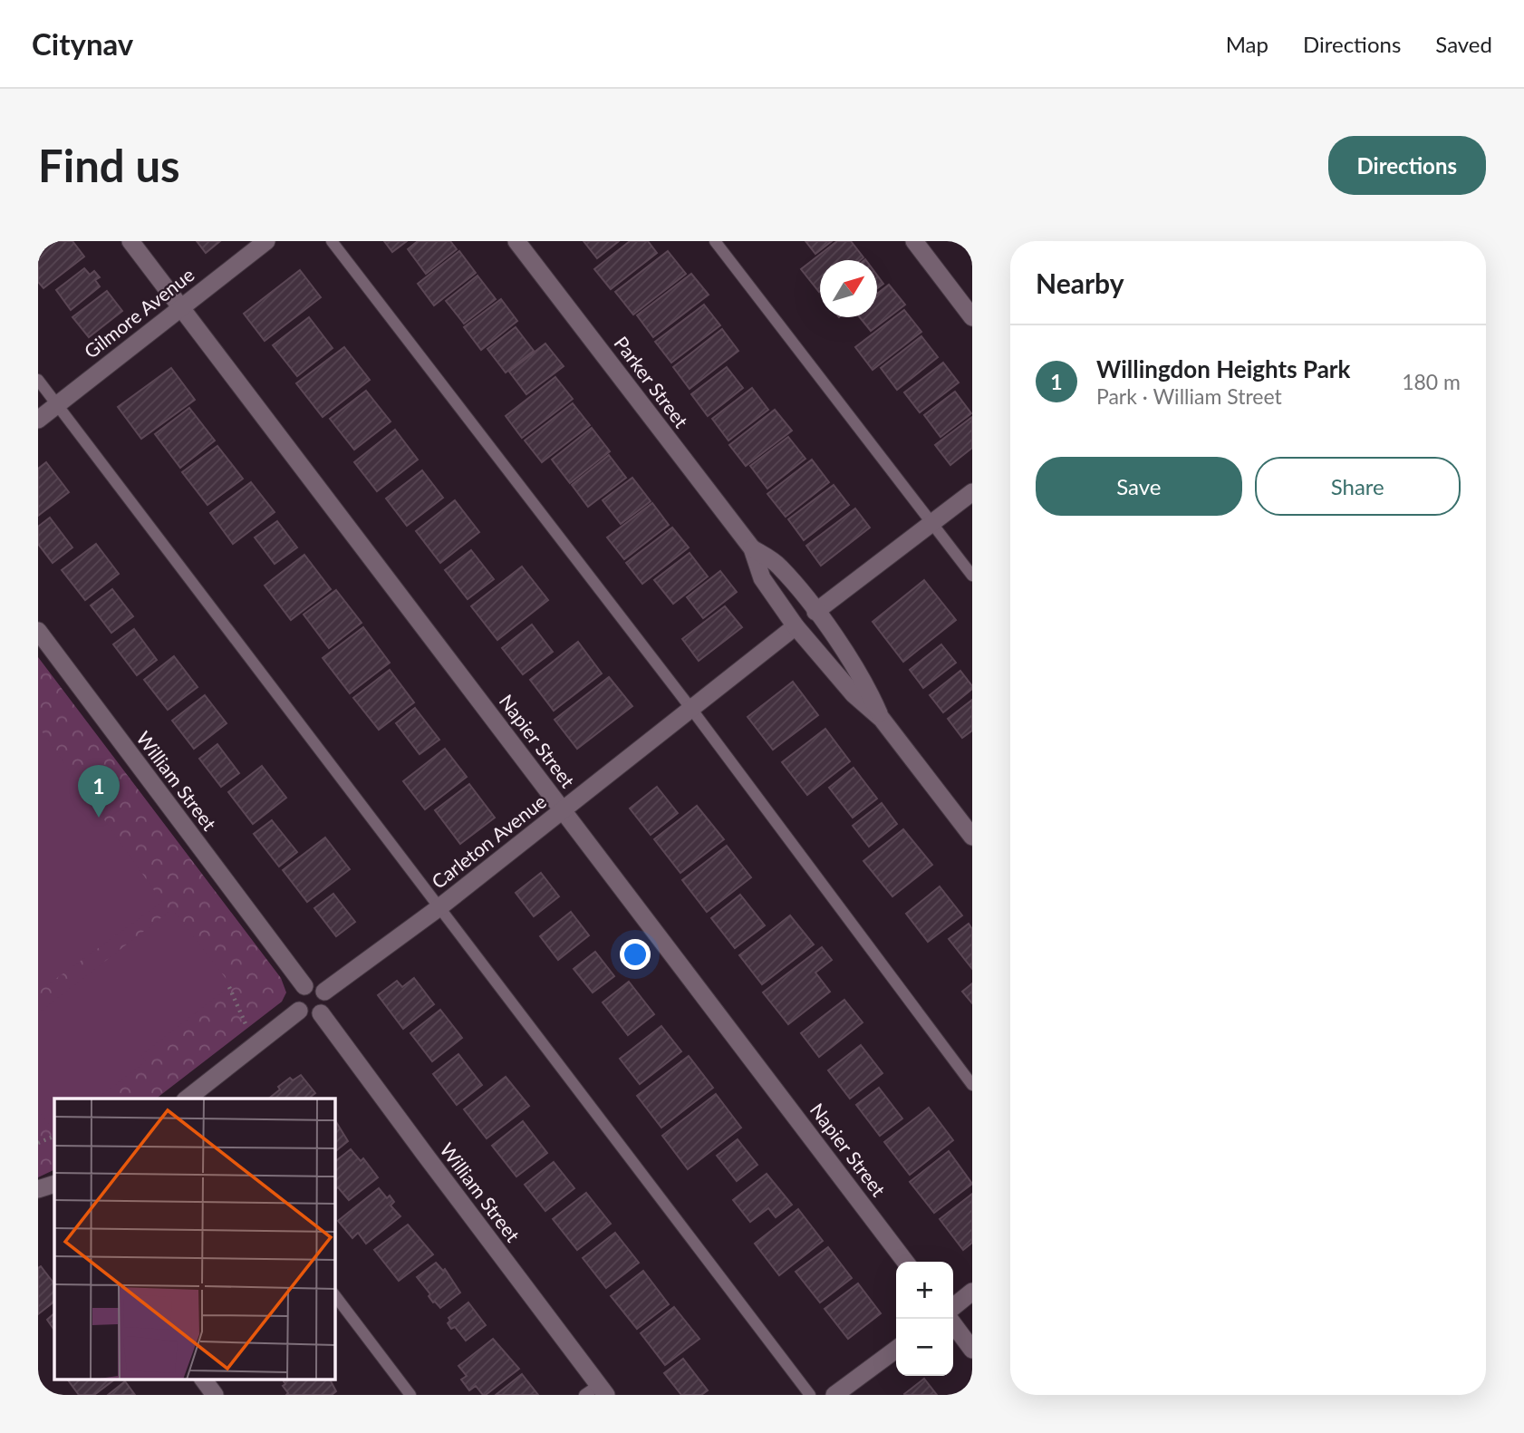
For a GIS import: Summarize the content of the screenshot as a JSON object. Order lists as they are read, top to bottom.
{
  "streets": {
    "street": [
      "Gilmore Avenue",
      "Parker Street",
      "Napier Street",
      "William Street",
      "Carleton Avenue"
    ]
  },
  "crossings": [
    ["Gilmore Avenue", "Napier Street"],
    ["Parker Street", "Carleton Avenue"],
    ["Napier Street", "Carleton Avenue"],
    ["William Street", "Carleton Avenue"]
  ],
  "north": "top right",
  "page": {
    "header": "Citynav",
    "nav": ["Map", "Directions", "Saved"],
    "buttons": [
      "Directions",
      ["Save", "Share"]
    ],
    "title": "Find us",
    "heading": "Nearby",
    "list": [
      {
        "mark": "1",
        "name": "Willingdon Heights Park",
        "note": "Park · William Street",
        "value": "180 m"
      }
    ],
    "pins": "1",
    "map_buttons": ["+", "−"]
  }
}
